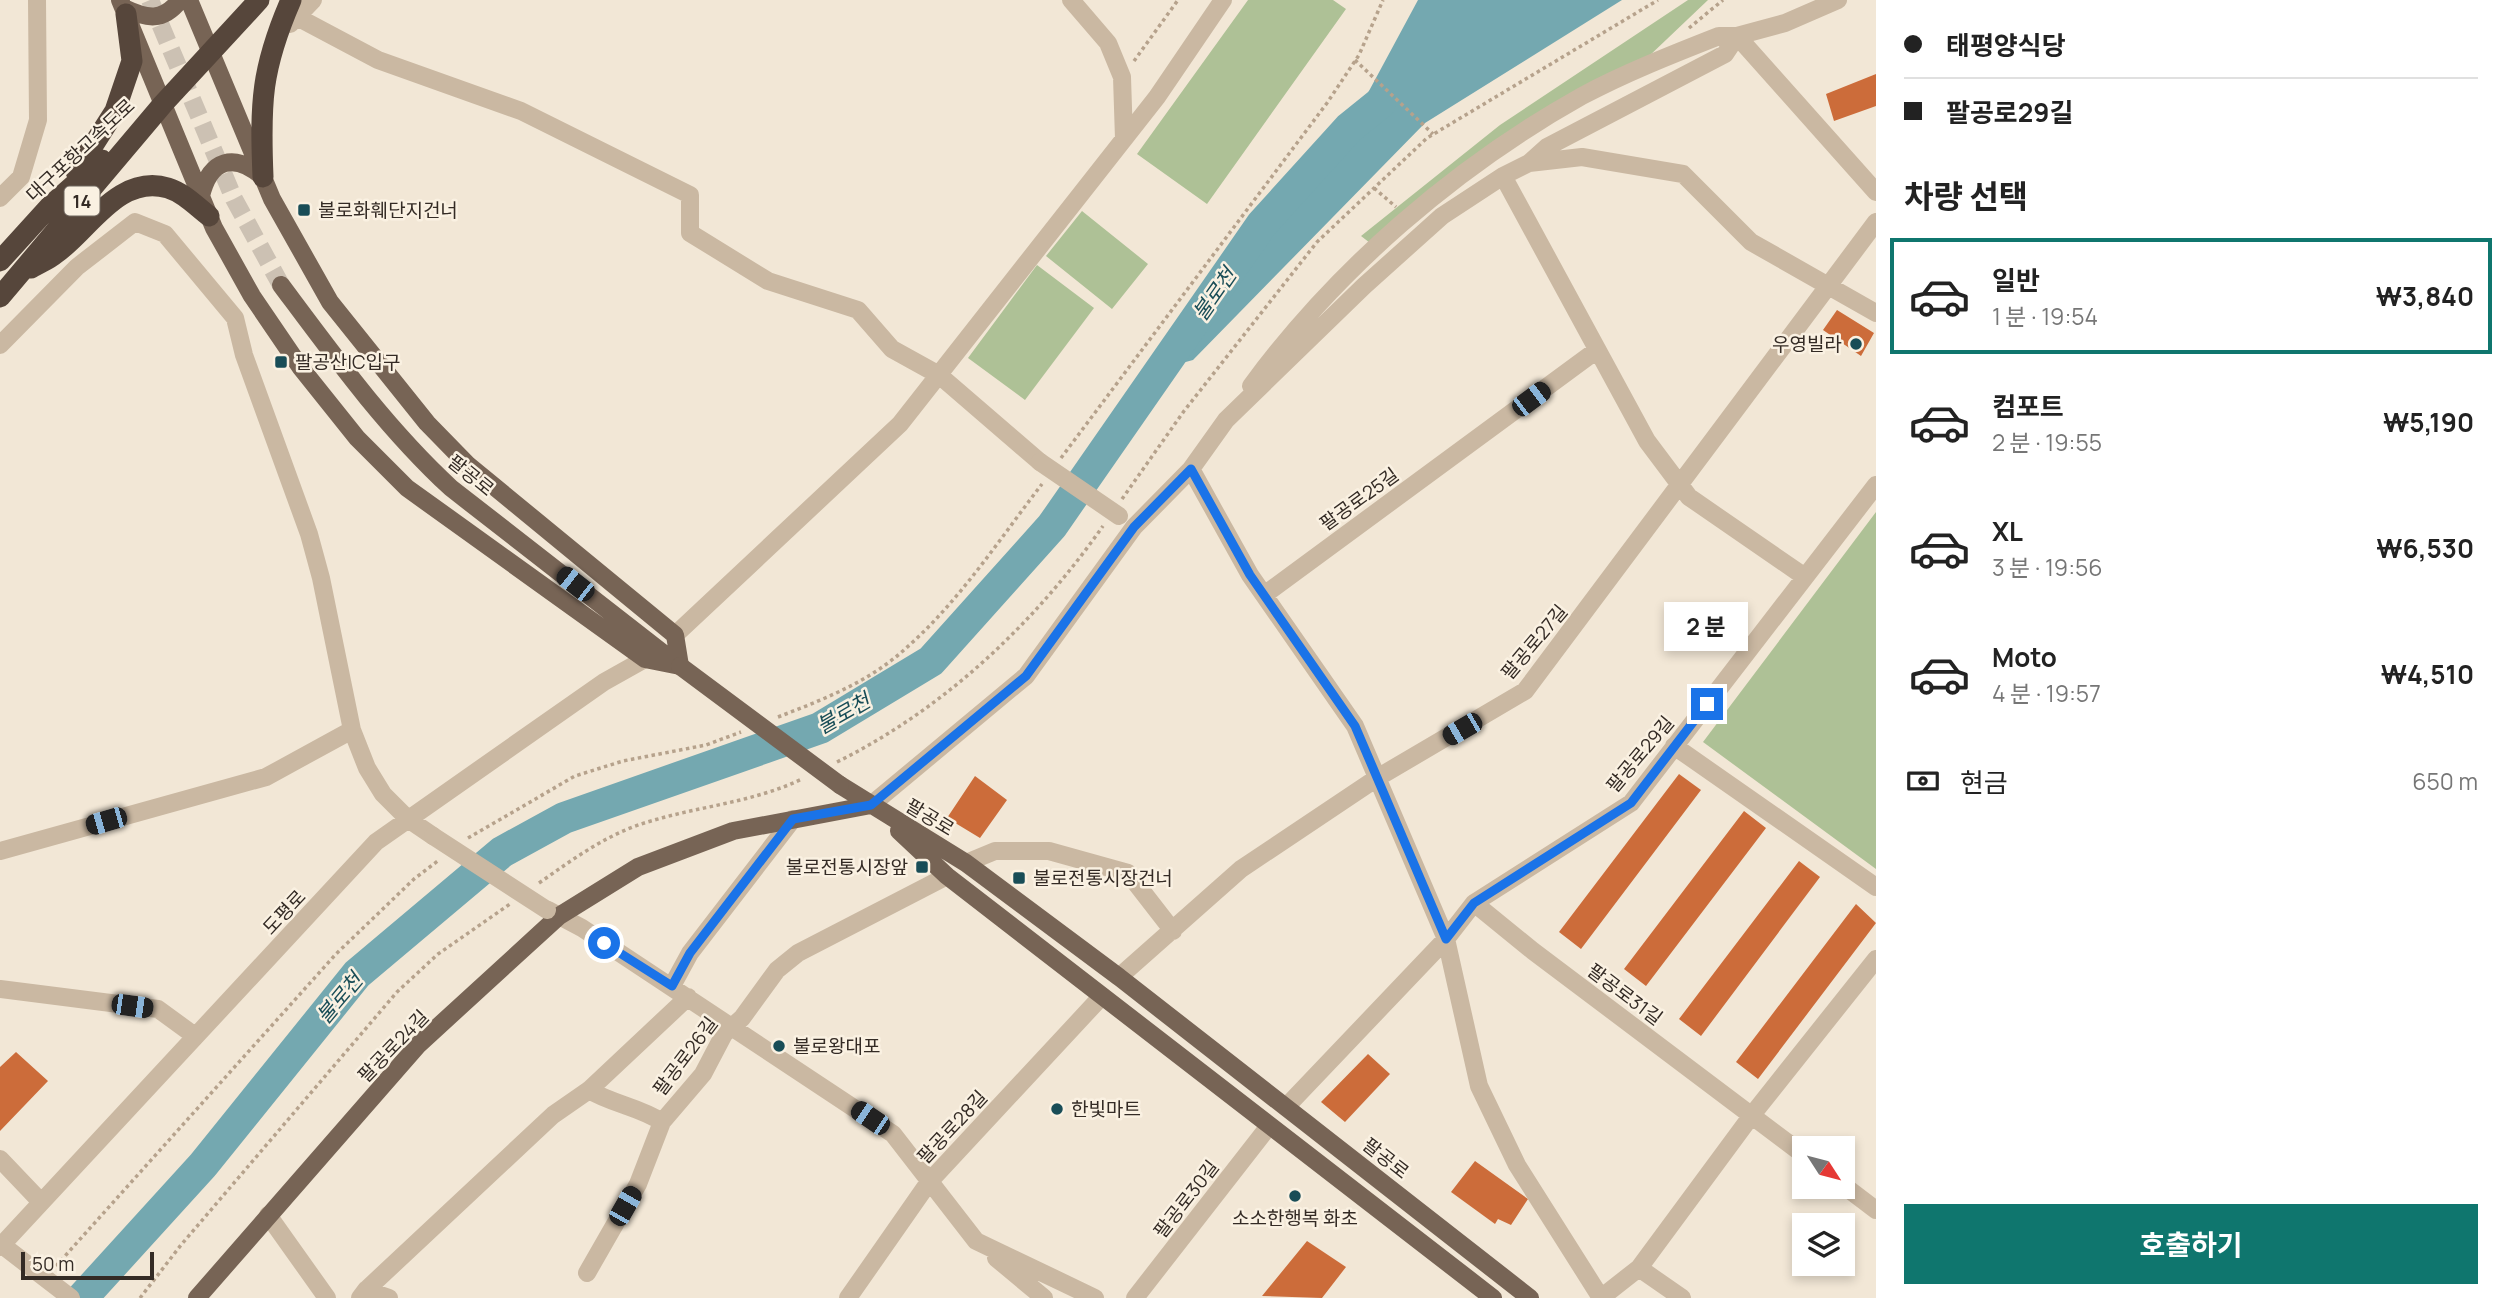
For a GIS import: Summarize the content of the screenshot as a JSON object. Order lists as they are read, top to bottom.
{
  "streets": {
    "highway": ["대구포항고속도로", "14"],
    "main road": ["팔공로", "팔공로24길"],
    "street": [
      "팔공로25길",
      "팔공로27길",
      "팔공로29길",
      "도평로",
      "팔공로31길",
      "팔공로26길",
      "팔공로28길",
      "팔공로30길"
    ]
  },
  "crossings": [
    ["팔공로", "팔공로27길"],
    ["팔공로", "팔공로29길"],
    ["팔공로", "팔공로24길"],
    ["팔공로", "팔공로26길"],
    ["팔공로", "팔공로28길"],
    ["팔공로", "팔공로30길"],
    ["팔공로29길", "팔공로31길"]
  ],
  "water": ["불로천"],
  "places": {
    "transit": [
      "불로화훼단지건너",
      "팔공산IC입구",
      "불로전통시장앞",
      "불로전통시장건너"
    ],
    "other": [
      "우영빌라",
      "불로왕대포",
      "한빛마트",
      "소소한행복 화초"
    ]
  },
  "scale_bar": "50 m",
  "north": "bottom right",
  "page": {
    "banner": ["태평양식당", "팔공로29길"],
    "heading": "차량 선택",
    "list": [
      {
        "name": "일반",
        "note": "1 분 · 19:54",
        "value": "₩3,840"
      },
      {
        "name": "컴포트",
        "note": "2 분 · 19:55",
        "value": "₩5,190"
      },
      {
        "name": "XL",
        "note": "3 분 · 19:56",
        "value": "₩6,530"
      },
      {
        "name": "Moto",
        "note": "4 분 · 19:57",
        "value": "₩4,510"
      }
    ],
    "bubble": "2 분",
    "pay": ["현금", "650 m"],
    "buttons": "호출하기",
    "scale": "50 m"
  }
}
